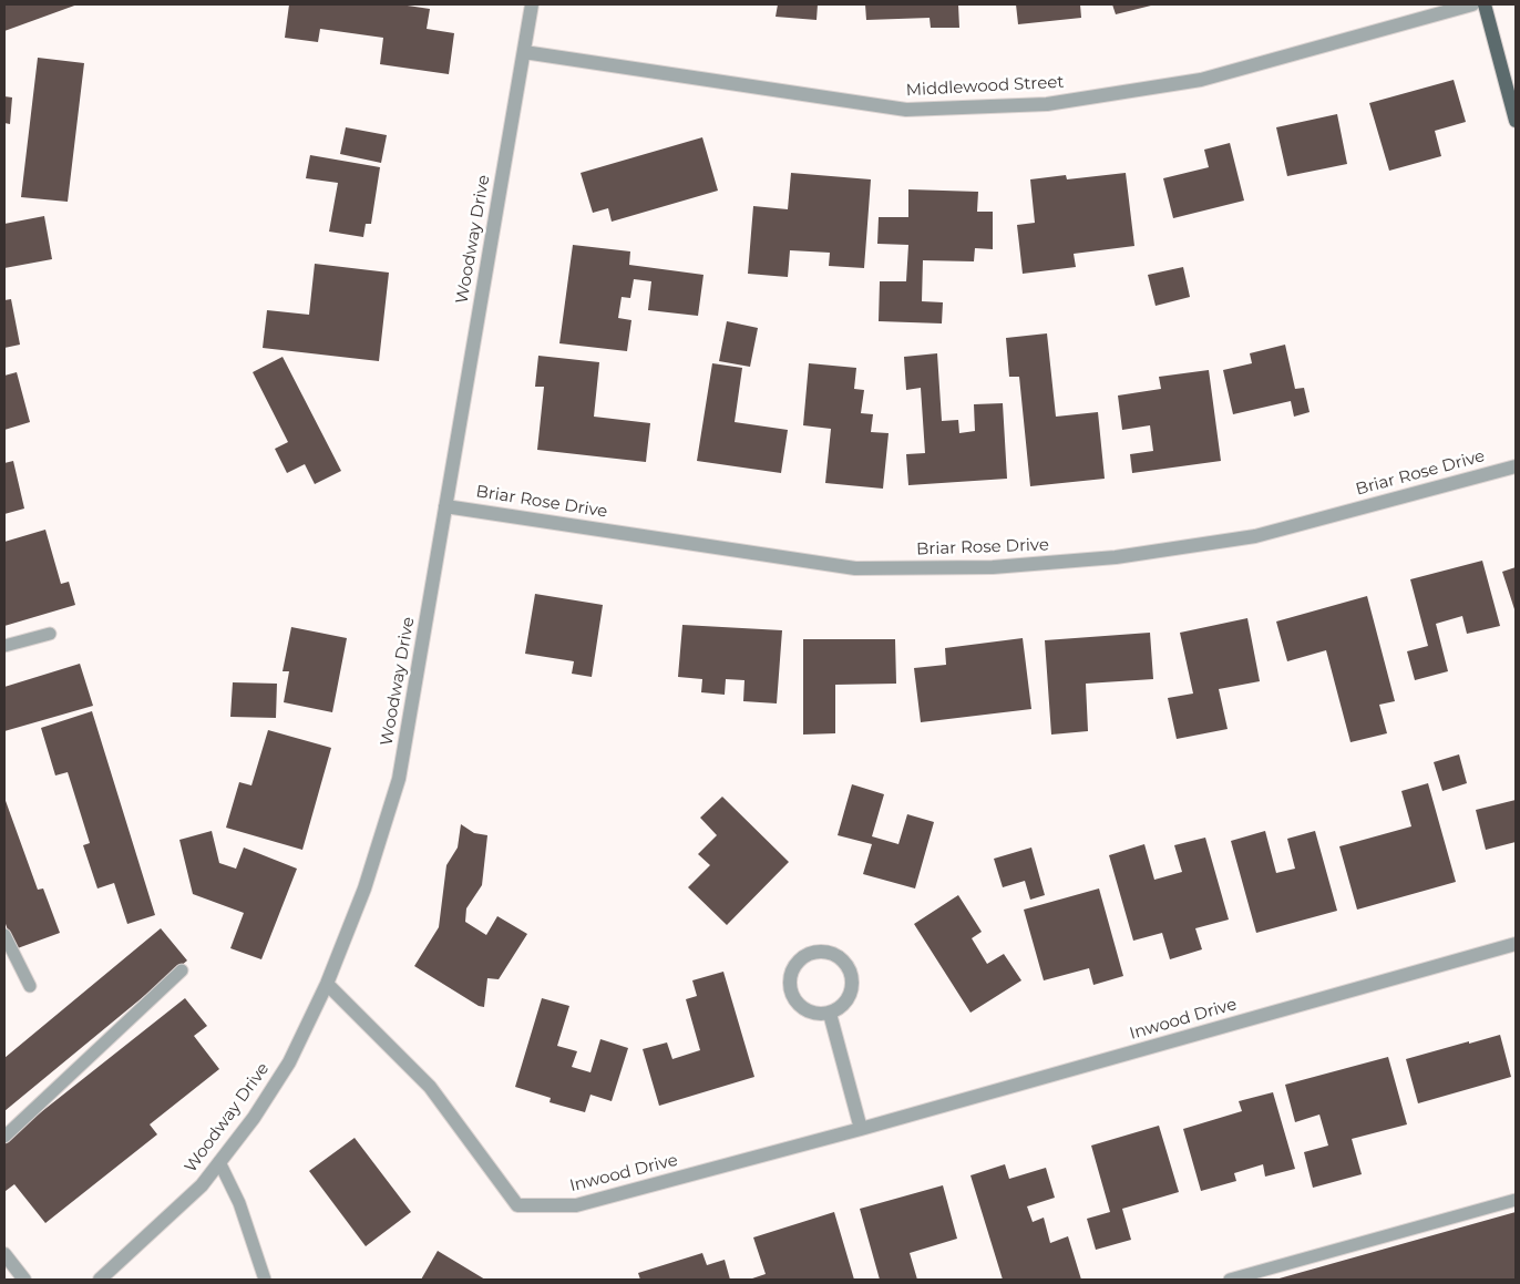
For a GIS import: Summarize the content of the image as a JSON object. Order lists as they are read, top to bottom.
{
  "streets": {
    "street": [
      "Middlewood Street",
      "Woodway Drive",
      "Briar Rose Drive",
      "Inwood Drive"
    ]
  },
  "crossings": [
    ["Middlewood Street", "Woodway Drive"],
    ["Woodway Drive", "Briar Rose Drive"],
    ["Woodway Drive", "Inwood Drive"]
  ]
}
